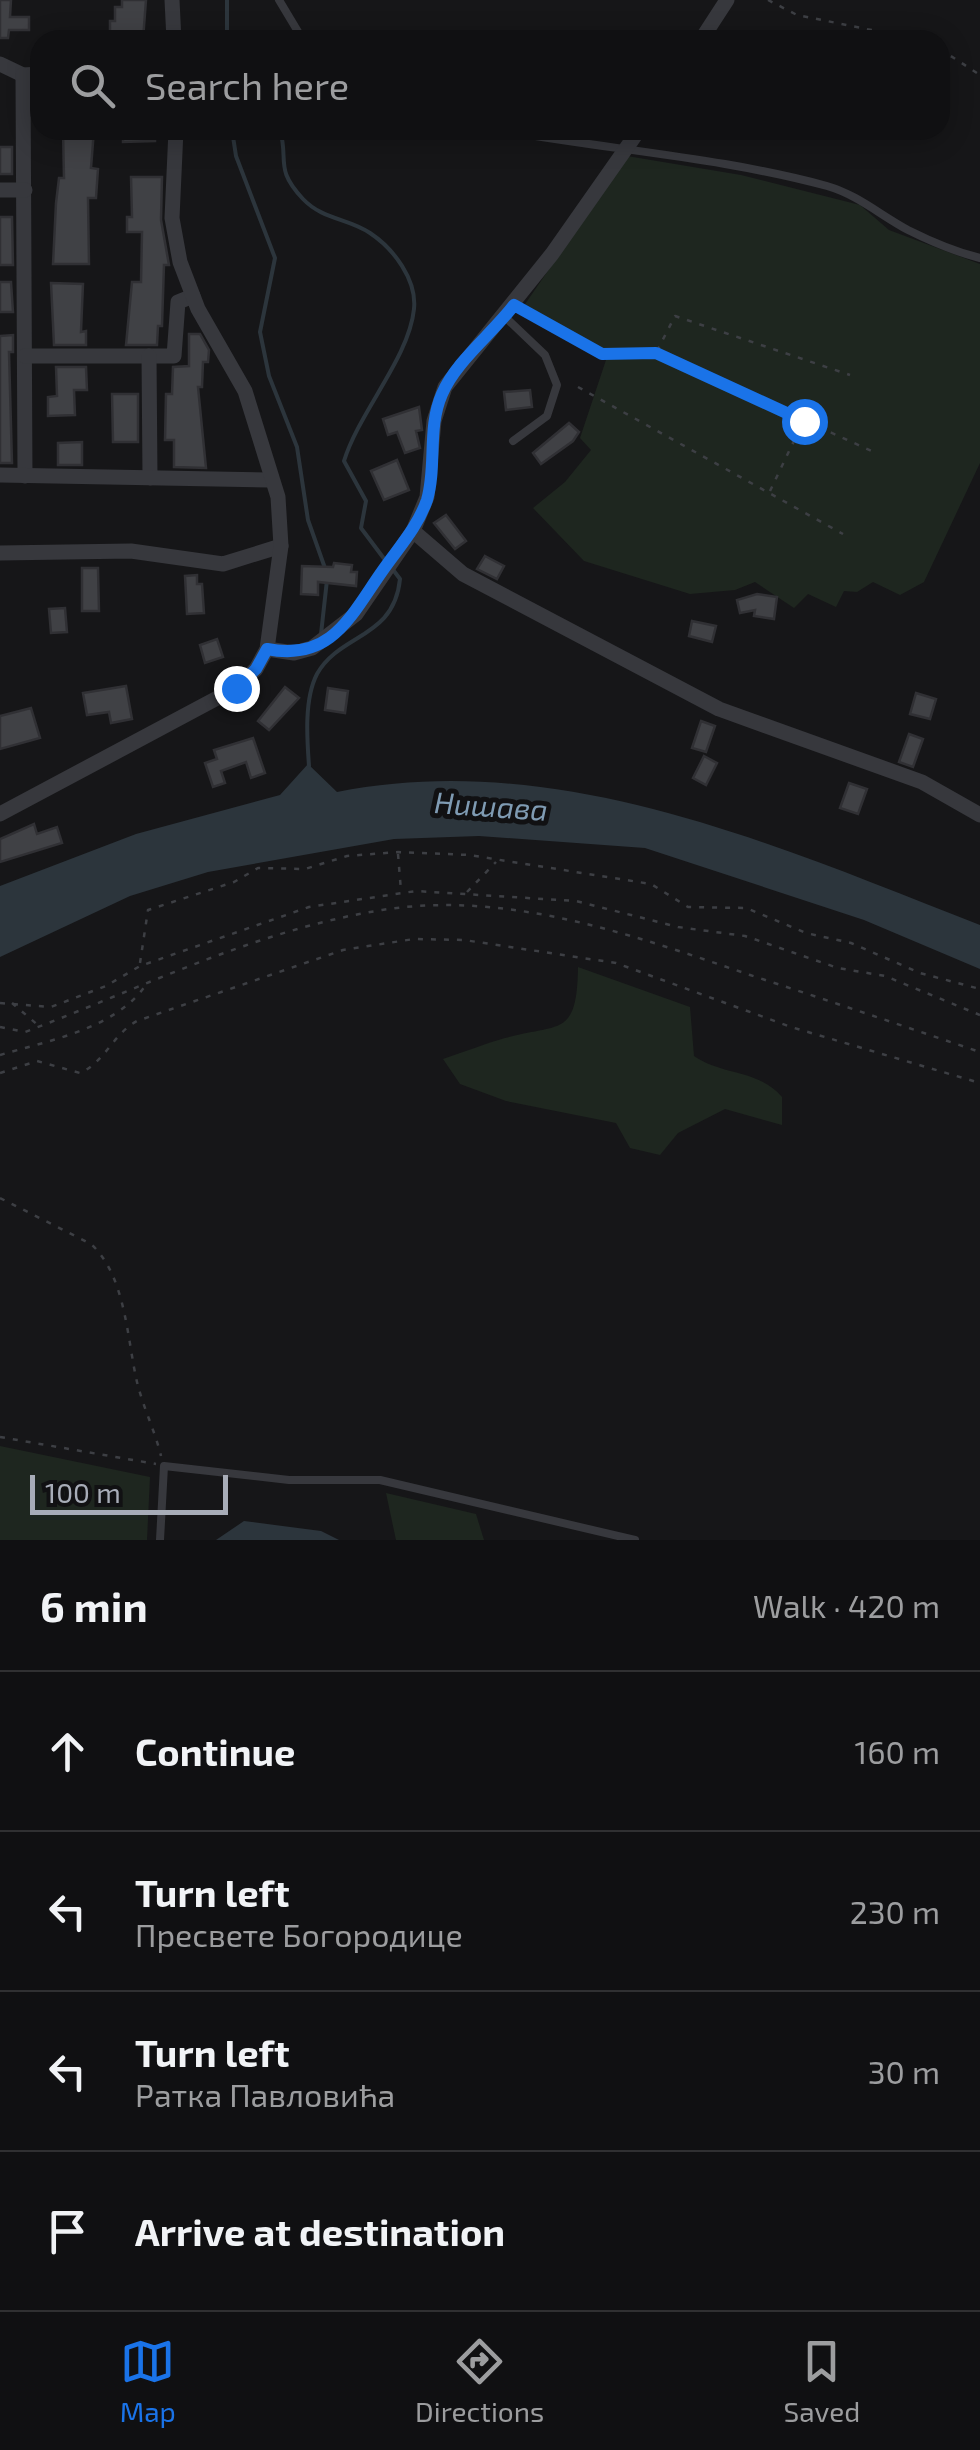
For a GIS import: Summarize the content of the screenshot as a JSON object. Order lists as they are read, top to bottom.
{
  "water": ["Нишава"],
  "scale_bar": "100 m",
  "page": {
    "search": "Search here",
    "scale": "100 m",
    "heading": ["6 min", "Walk · 420 m"],
    "list": [
      ["Continue", "160 m"],
      ["Turn left", "Пресвете Богородице", "230 m"],
      ["Turn left", "Ратка Павловића", "30 m"],
      "Arrive at destination"
    ],
    "nav": ["Map", "Directions", "Saved"]
  }
}
